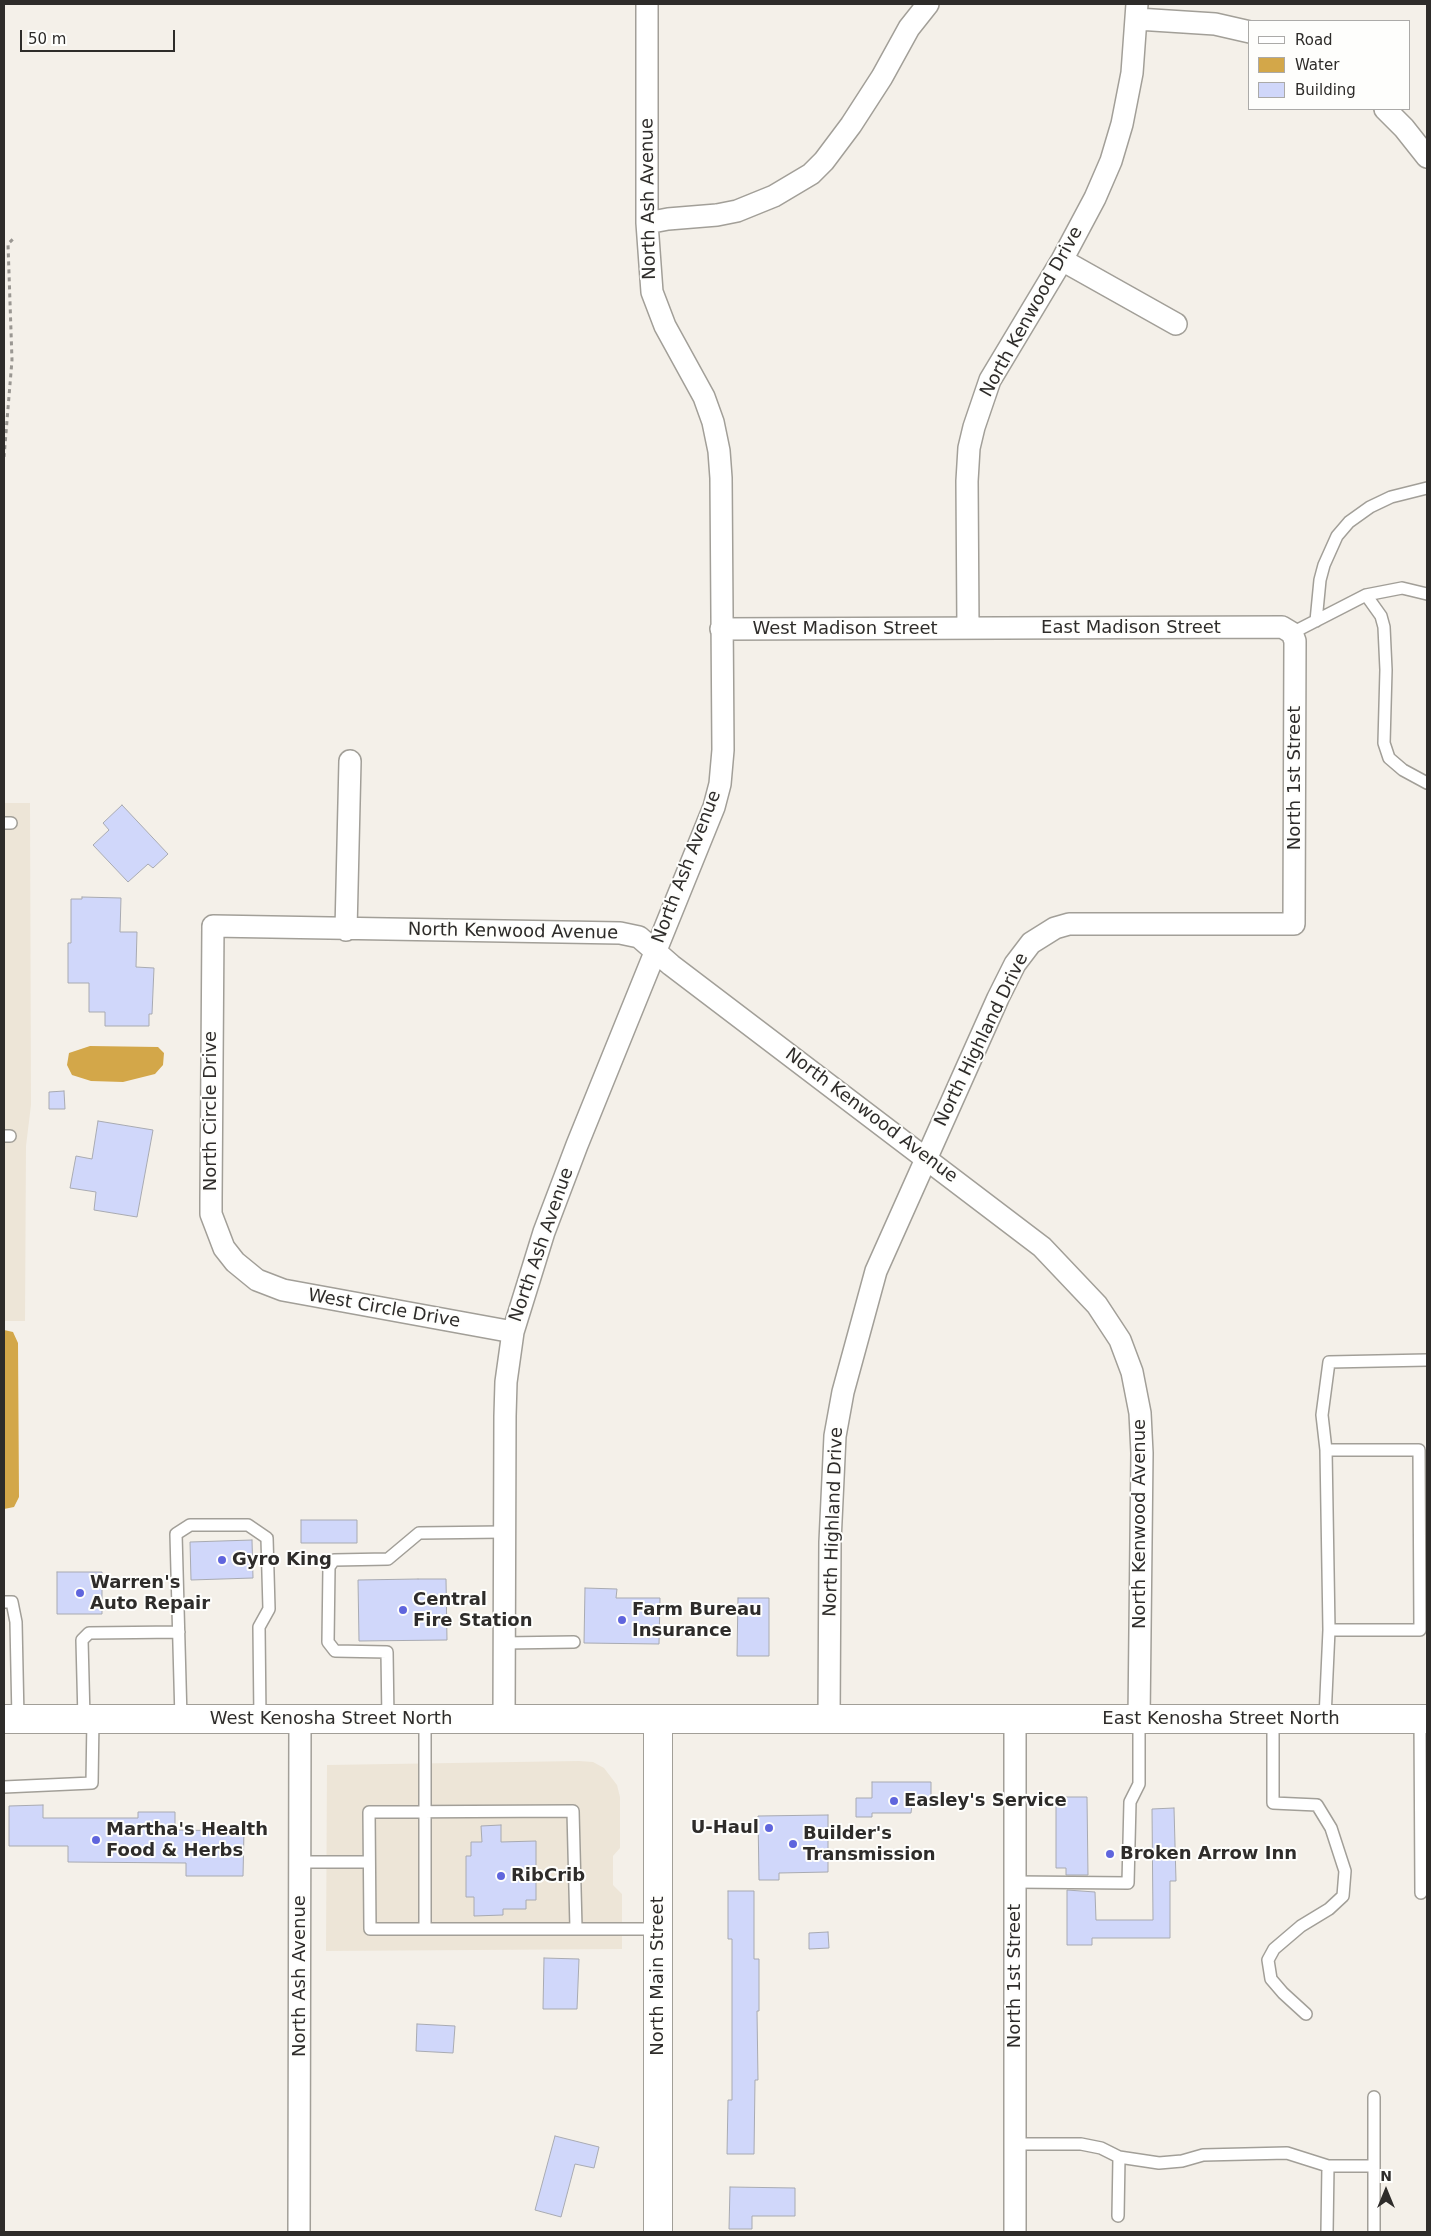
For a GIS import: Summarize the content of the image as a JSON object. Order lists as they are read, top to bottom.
{
  "streets": {
    "main road": ["West Kenosha Street North", "East Kenosha Street North", "North Main Street"],
    "street": [
      "North Ash Avenue",
      "North Kenwood Drive",
      "East Madison Street",
      "West Madison Street",
      "North 1st Street",
      "North Kenwood Avenue",
      "North Highland Drive",
      "North Circle Drive",
      "West Circle Drive"
    ]
  },
  "crossings": [
    ["North Ash Avenue", "West Madison Street"],
    ["North Ash Avenue", "North Kenwood Avenue"],
    ["North Ash Avenue", "West Circle Drive"],
    ["North Ash Avenue", "West Kenosha Street North"],
    ["North Kenwood Drive", "East Madison Street"],
    ["North Kenwood Drive", "West Madison Street"],
    ["East Madison Street", "West Madison Street"],
    ["East Madison Street", "North 1st Street"],
    ["North 1st Street", "North Highland Drive"],
    ["North 1st Street", "East Kenosha Street North"],
    ["North Kenwood Avenue", "North Highland Drive"],
    ["North Kenwood Avenue", "North Circle Drive"],
    ["North Kenwood Avenue", "East Kenosha Street North"],
    ["North Highland Drive", "East Kenosha Street North"],
    ["North Circle Drive", "West Circle Drive"],
    ["West Kenosha Street North", "North Main Street"]
  ],
  "places": [
    "Gyro King",
    "Warren's Auto Repair",
    "Central Fire Station",
    "Farm Bureau Insurance",
    "Easley's Service",
    "U-Haul",
    "Martha's Health Food & Herbs",
    "Builder's Transmission",
    "Broken Arrow Inn",
    "RibCrib"
  ],
  "legend": ["Road", "Water", "Building"],
  "scale_bar": "50 m",
  "north": "top"
}
